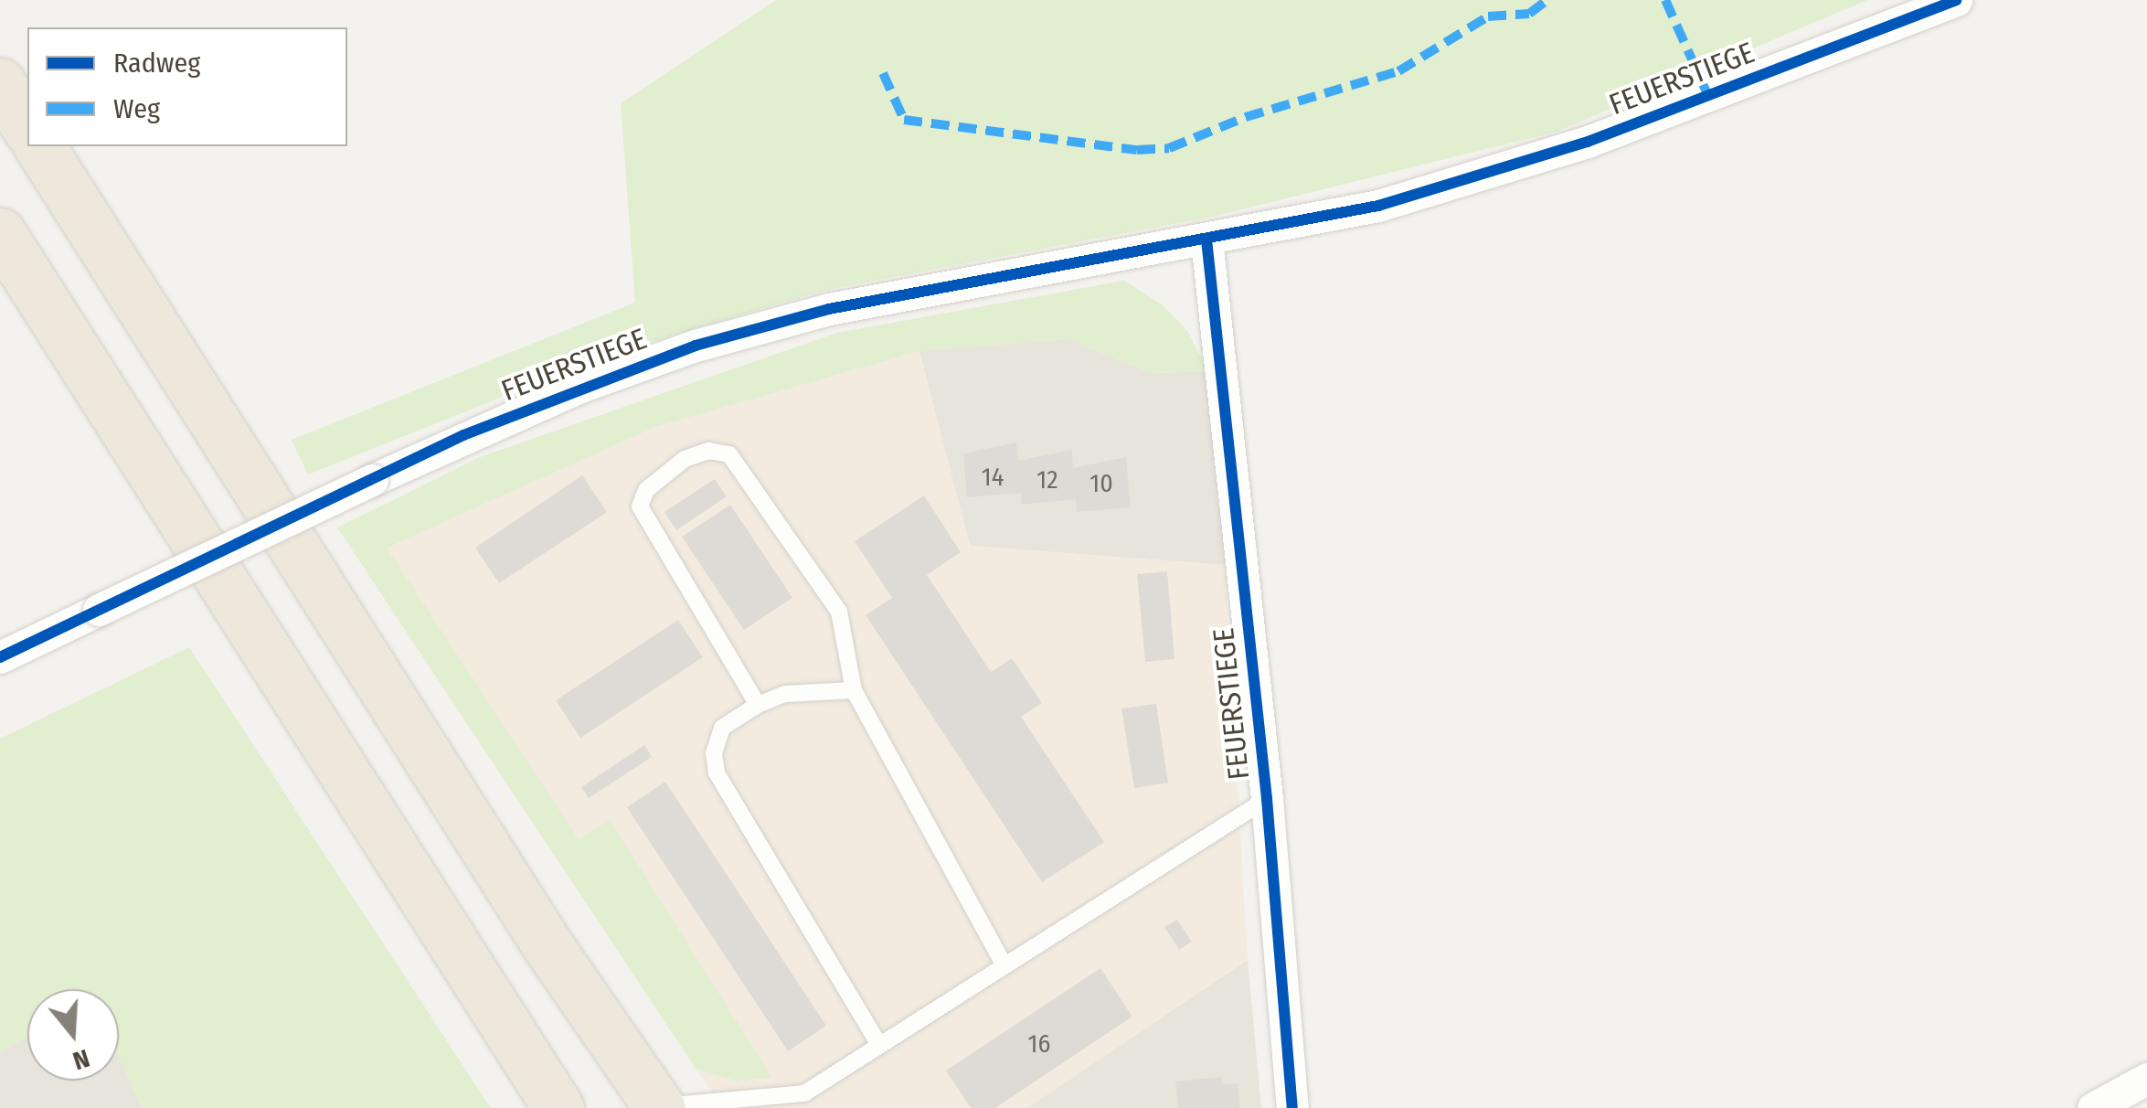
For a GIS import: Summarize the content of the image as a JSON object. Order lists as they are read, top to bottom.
{
  "streets": {
    "street": ["FEUERSTIEGE"]
  },
  "house_numbers": [
    "14",
    "12",
    "10",
    "16"
  ],
  "legend": ["Radweg", "Weg"],
  "north": "bottom"
}
